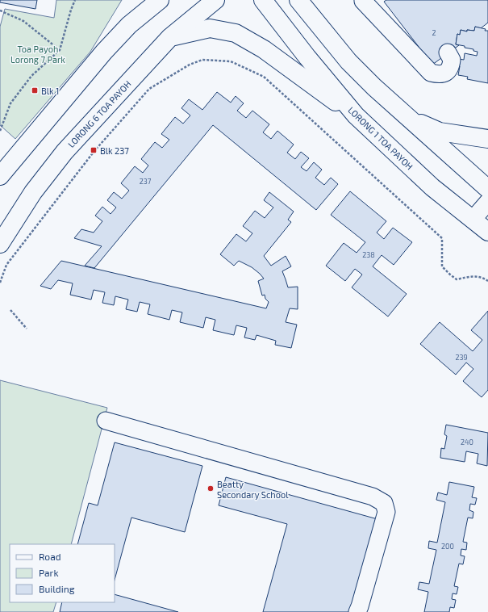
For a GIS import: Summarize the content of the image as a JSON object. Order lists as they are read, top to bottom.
{
  "streets": {
    "main road": ["LORONG 6 TOA PAYOH", "LORONG 1 TOA PAYOH"]
  },
  "parks": ["Toa Payoh Lorong 7 Park"],
  "places": {
    "transit": ["Blk 1", "Blk 237"],
    "other": ["Beatty Secondary School"]
  },
  "house_numbers": [
    "2",
    "237",
    "238",
    "239",
    "240",
    "200"
  ],
  "legend": ["Road", "Park", "Building"]
}
